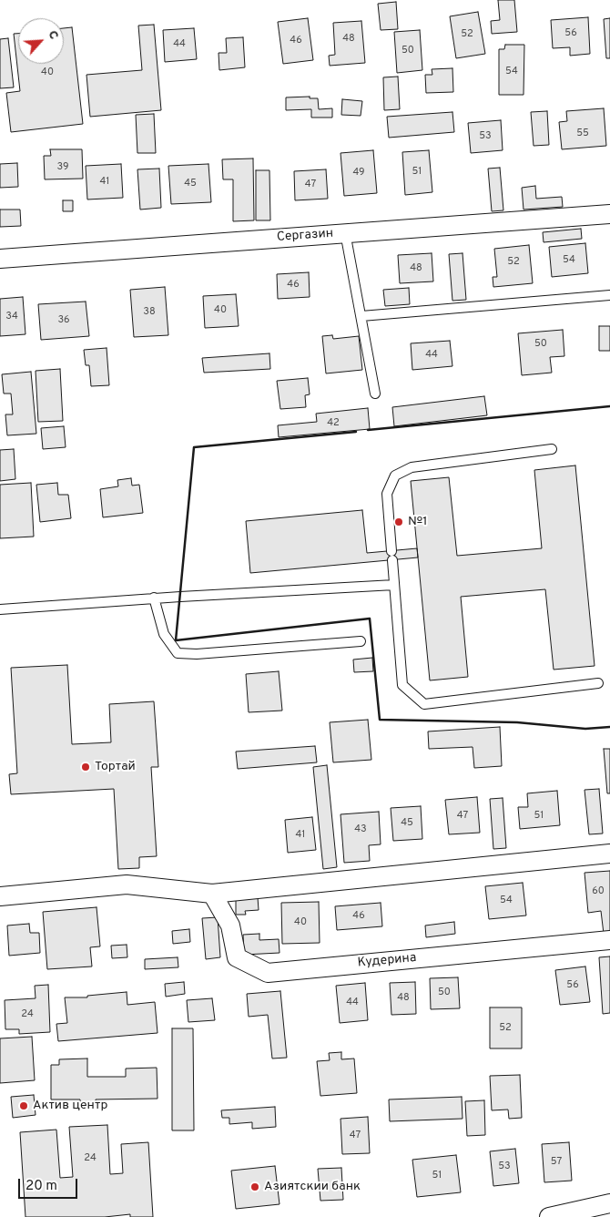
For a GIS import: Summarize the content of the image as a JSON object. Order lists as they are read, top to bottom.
{
  "streets": {
    "street": ["Сергазин", "Кудерина"]
  },
  "places": [
    "№1",
    "Тортай",
    "Актив центр",
    "Азиятскии банк"
  ],
  "house_numbers": [
    "56",
    "52",
    "48",
    "46",
    "44",
    "50",
    "54",
    "40",
    "55",
    "53",
    "39",
    "51",
    "49",
    "41",
    "45",
    "47",
    "54",
    "52",
    "48",
    "46",
    "40",
    "38",
    "34",
    "36",
    "50",
    "44",
    "42",
    "47",
    "51",
    "45",
    "43",
    "41",
    "60",
    "54",
    "46",
    "40",
    "56",
    "50",
    "48",
    "44",
    "24",
    "52",
    "47",
    "24",
    "57",
    "53",
    "51"
  ],
  "scale_bar": "20 m",
  "north": "top right"
}
